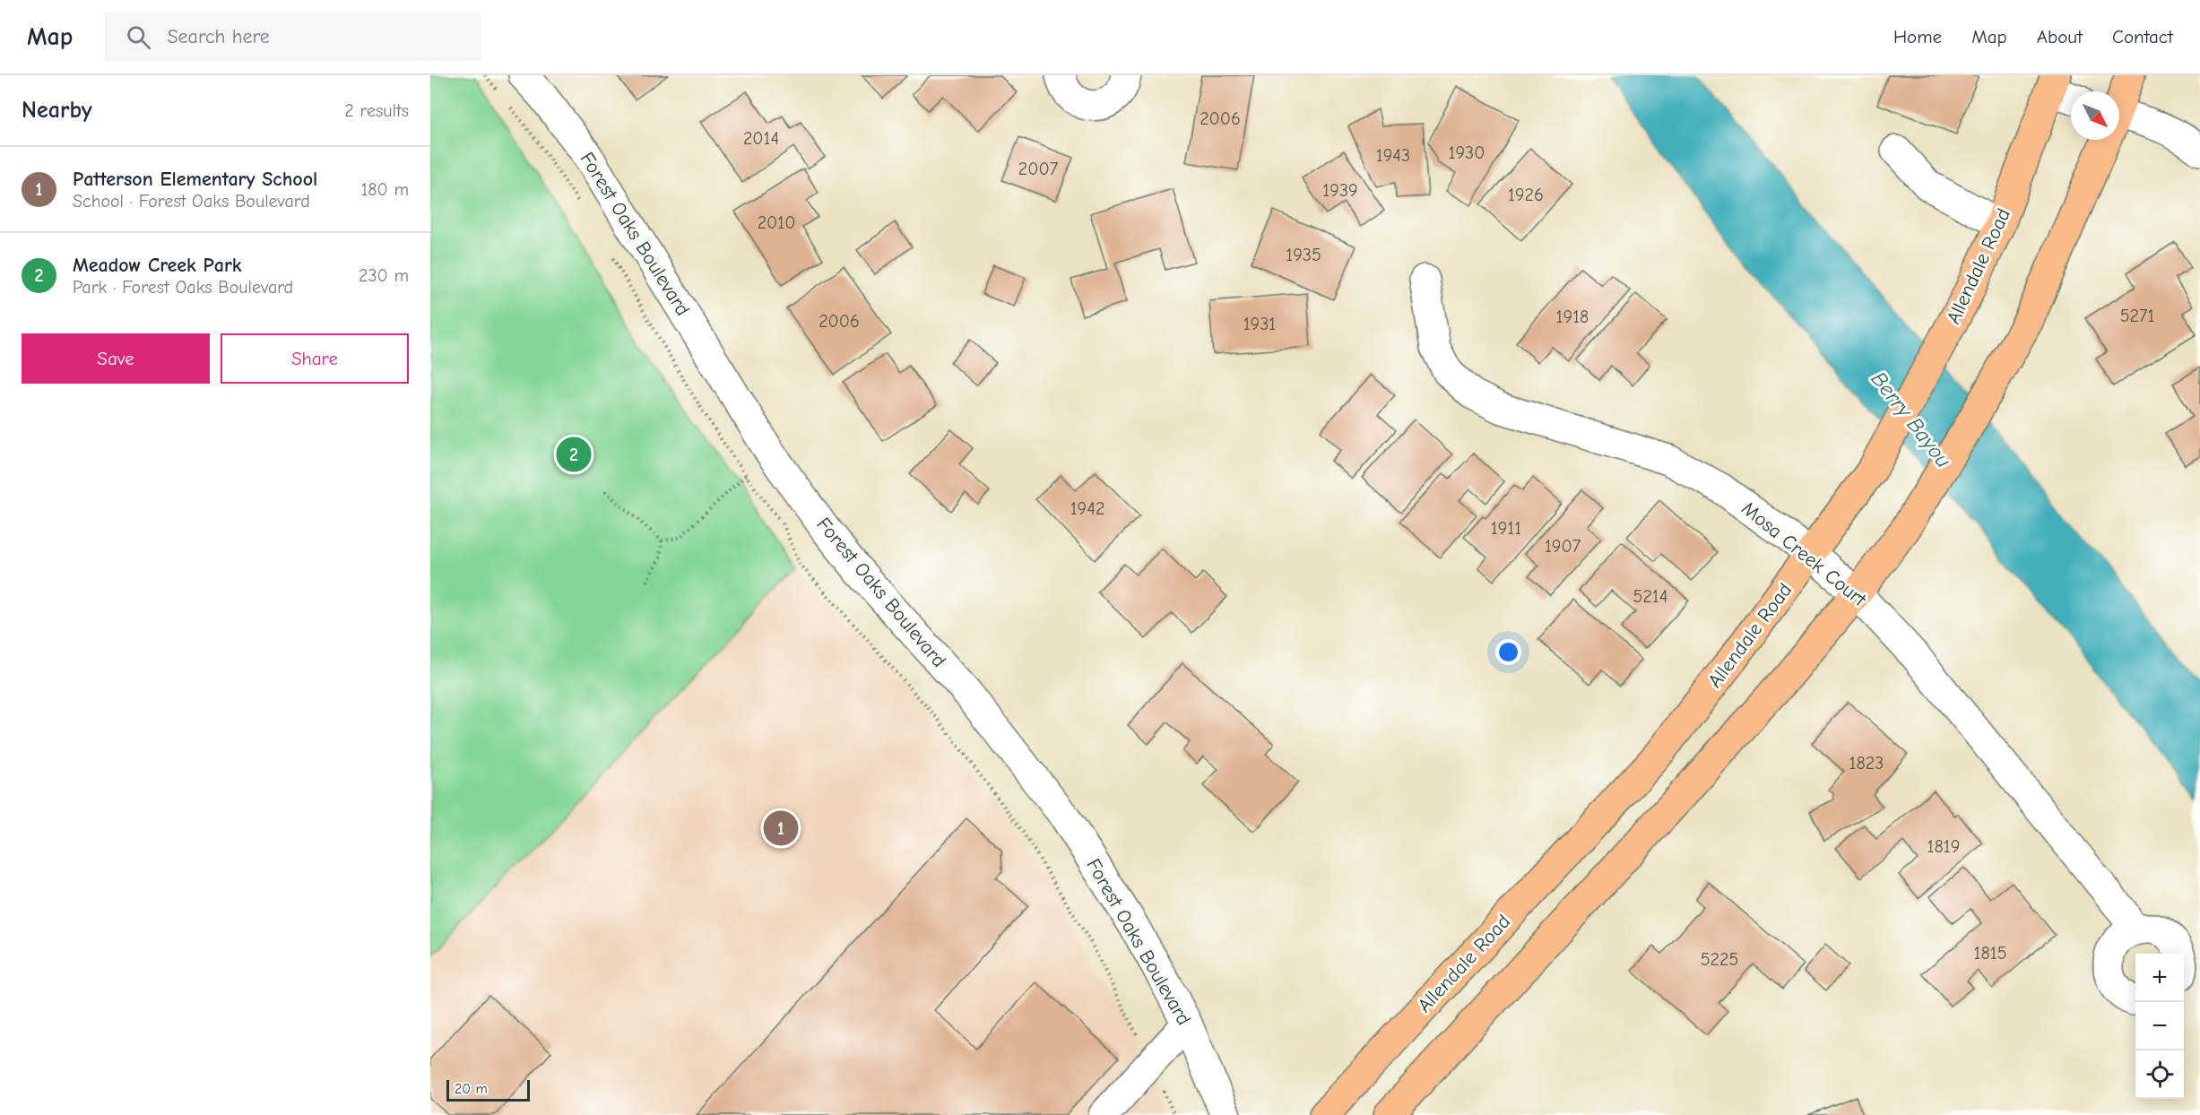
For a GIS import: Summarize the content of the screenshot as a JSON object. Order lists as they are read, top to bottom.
{
  "streets": {
    "main road": ["Allendale Road"],
    "street": ["Forest Oaks Boulevard", "Mosa Creek Court"]
  },
  "crossings": [
    ["Allendale Road", "Mosa Creek Court"]
  ],
  "water": ["Berry Bayou"],
  "house_numbers": [
    "2006",
    "2014",
    "1930",
    "1943",
    "2007",
    "1939",
    "1926",
    "2010",
    "1935",
    "5271",
    "1918",
    "2006",
    "1931",
    "1942",
    "1911",
    "1907",
    "5214",
    "1823",
    "1819",
    "1815",
    "5225"
  ],
  "scale_bar": "20 m",
  "north": "bottom right",
  "page": {
    "header": "Map",
    "search": "Search here",
    "nav": [
      "Home",
      "Map",
      "About",
      "Contact"
    ],
    "heading": ["Nearby", "2 results"],
    "list": [
      {
        "mark": "1",
        "name": "Patterson Elementary School",
        "note": "School · Forest Oaks Boulevard",
        "value": "180 m"
      },
      {
        "mark": "2",
        "name": "Meadow Creek Park",
        "note": "Park · Forest Oaks Boulevard",
        "value": "230 m"
      }
    ],
    "buttons": ["Save", "Share"],
    "pins": ["2", "1"],
    "map_buttons": ["+", "−"],
    "scale": "20 m"
  }
}
